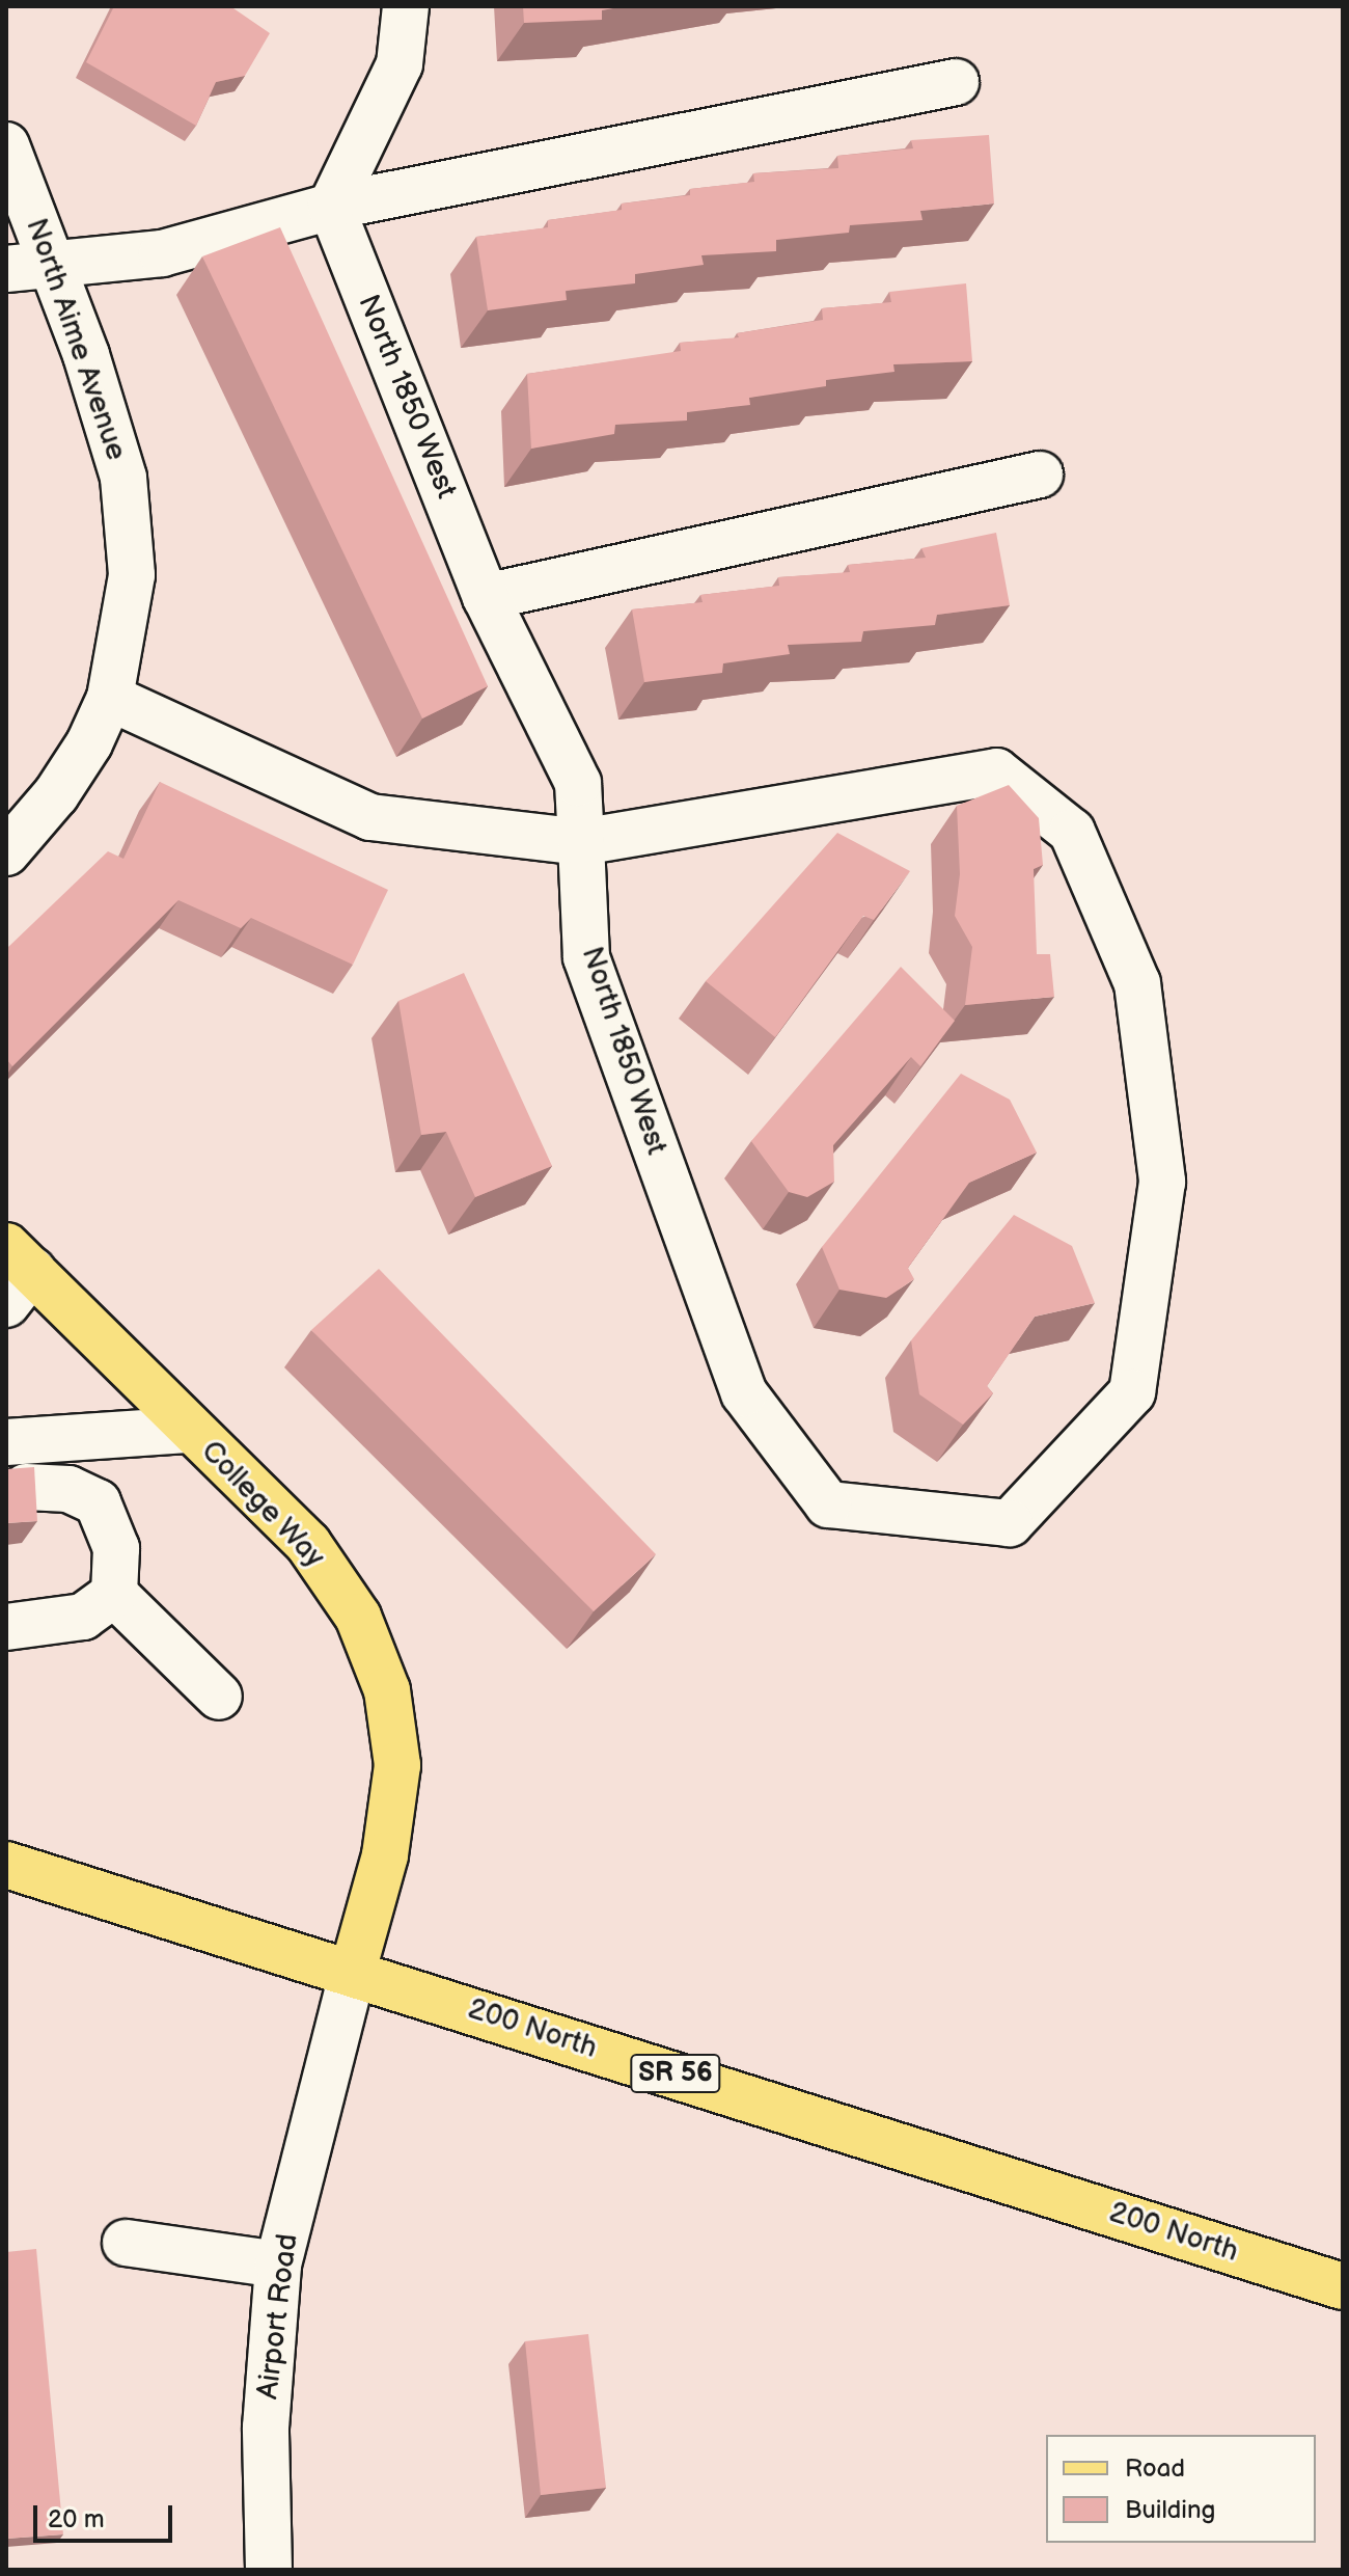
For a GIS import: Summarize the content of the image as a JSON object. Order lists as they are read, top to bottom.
{
  "streets": {
    "main road": ["College Way", "200 North", "SR 56"],
    "street": ["North Aime Avenue", "North 1850 West", "Airport Road"]
  },
  "crossings": [
    ["College Way", "200 North"],
    ["College Way", "Airport Road"],
    ["200 North", "Airport Road"]
  ],
  "legend": ["Road", "Building"],
  "scale_bar": "20 m"
}
